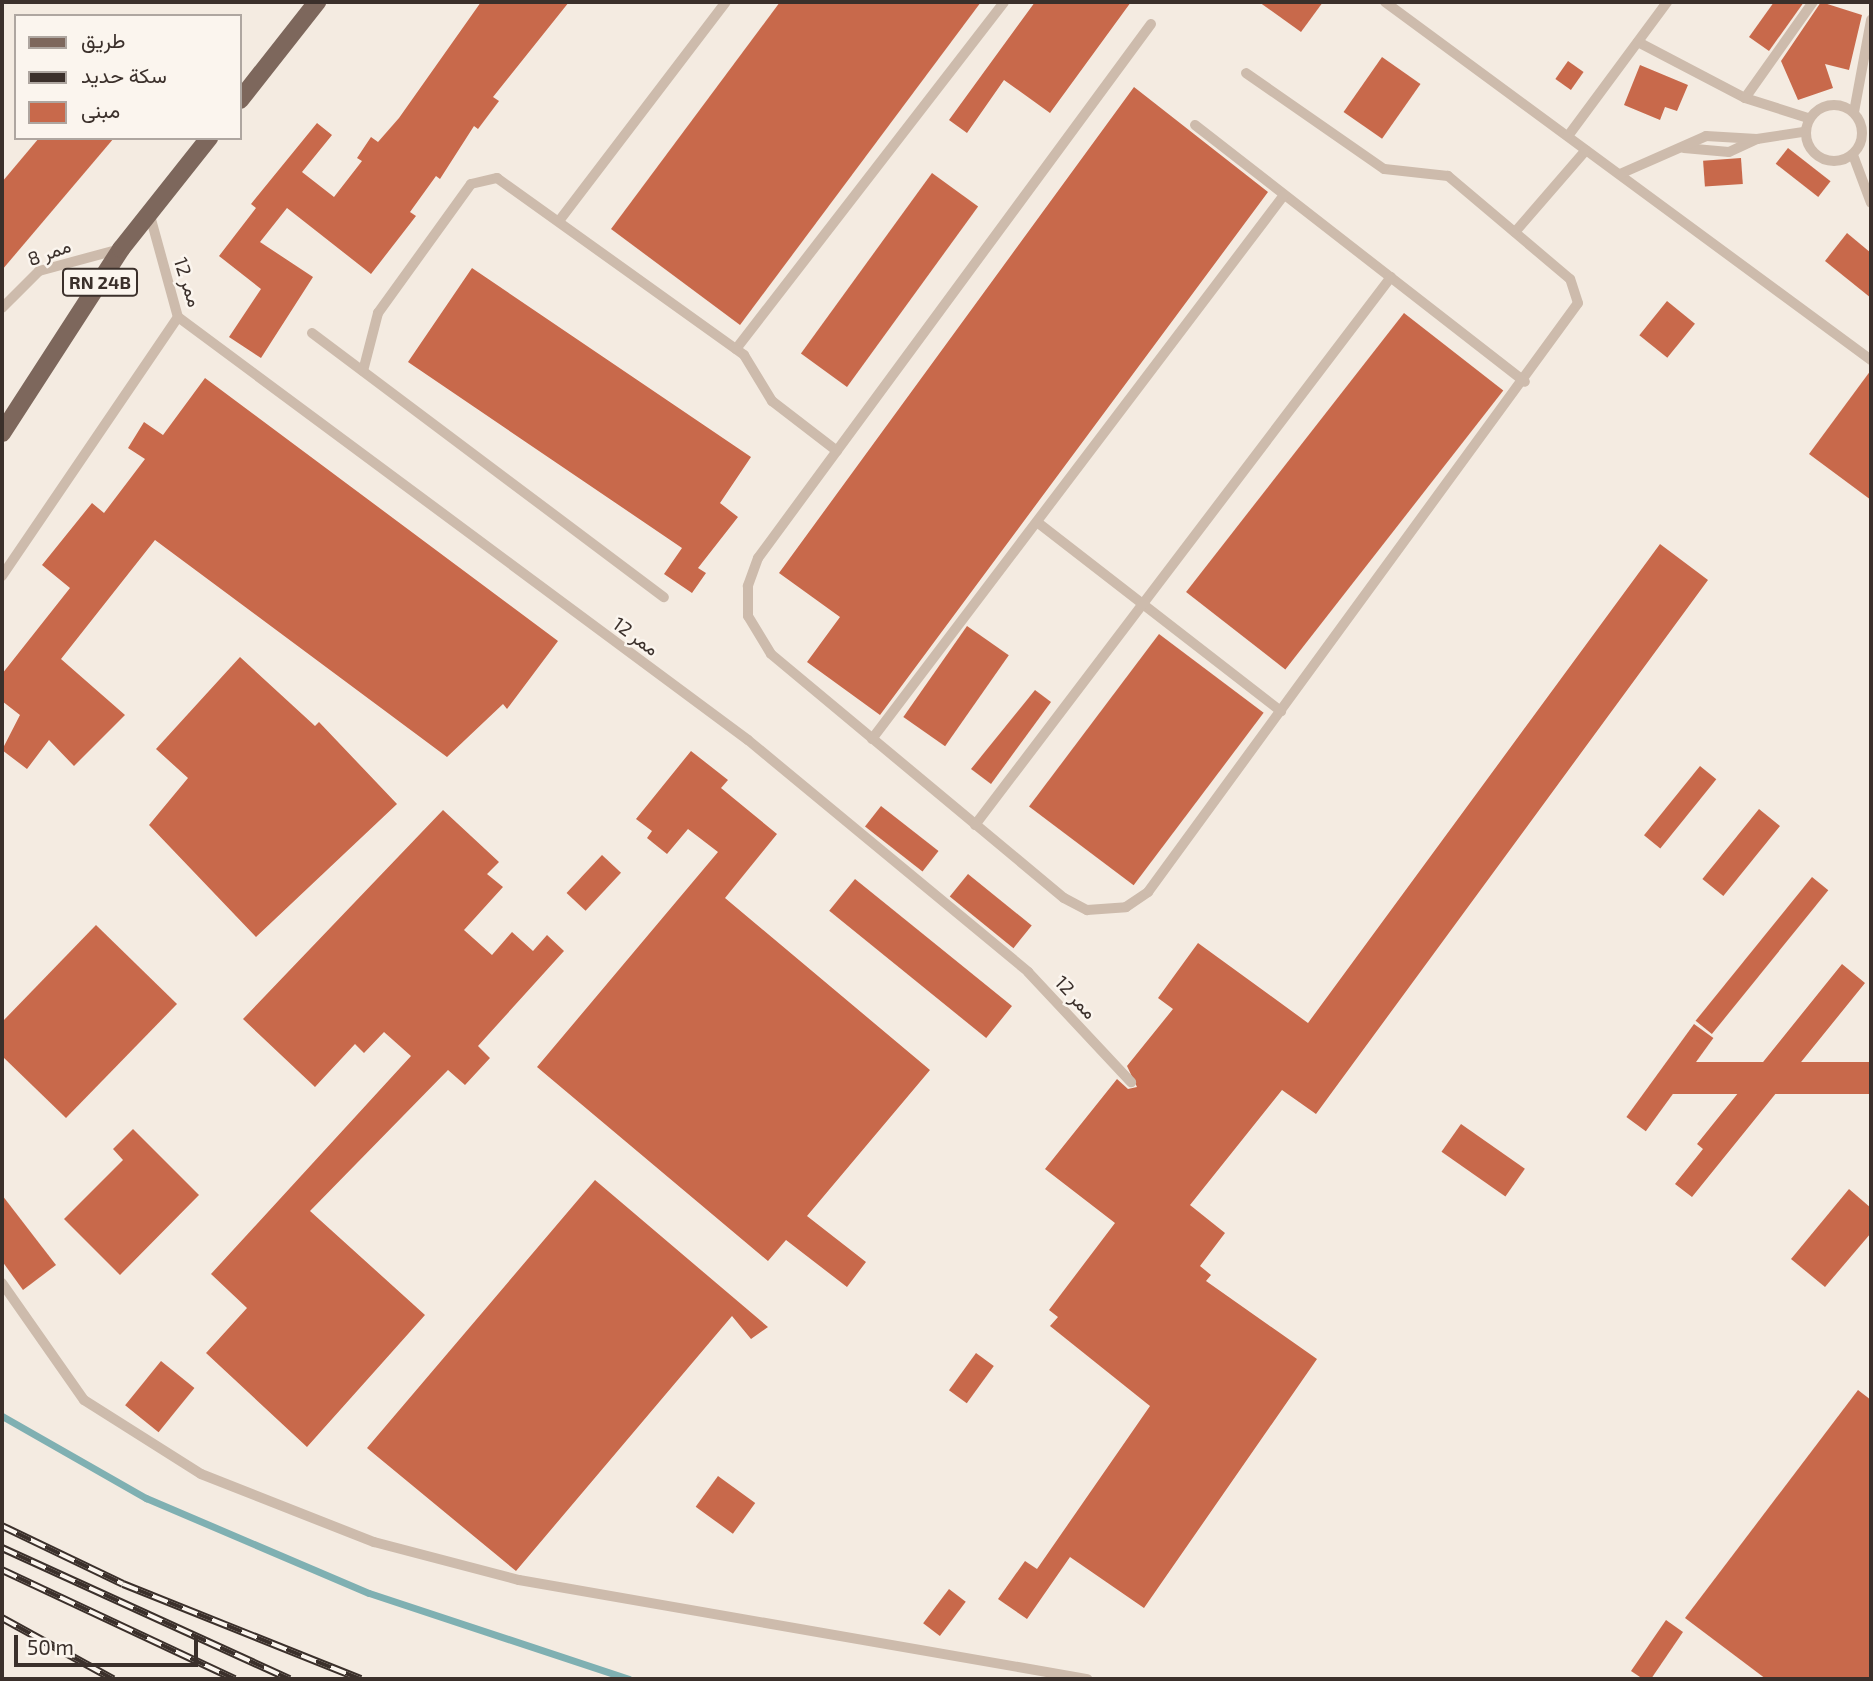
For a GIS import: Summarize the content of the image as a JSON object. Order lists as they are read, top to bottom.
{
  "streets": {
    "main road": ["RN 24B"],
    "lane": ["ممر 8", "ممر 12"]
  },
  "crossings": [
    ["ممر 8", "RN 24B"],
    ["RN 24B", "ممر 12"]
  ],
  "legend": ["طريق", "سكة حديد", "مبنى"],
  "scale_bar": "50 m"
}
